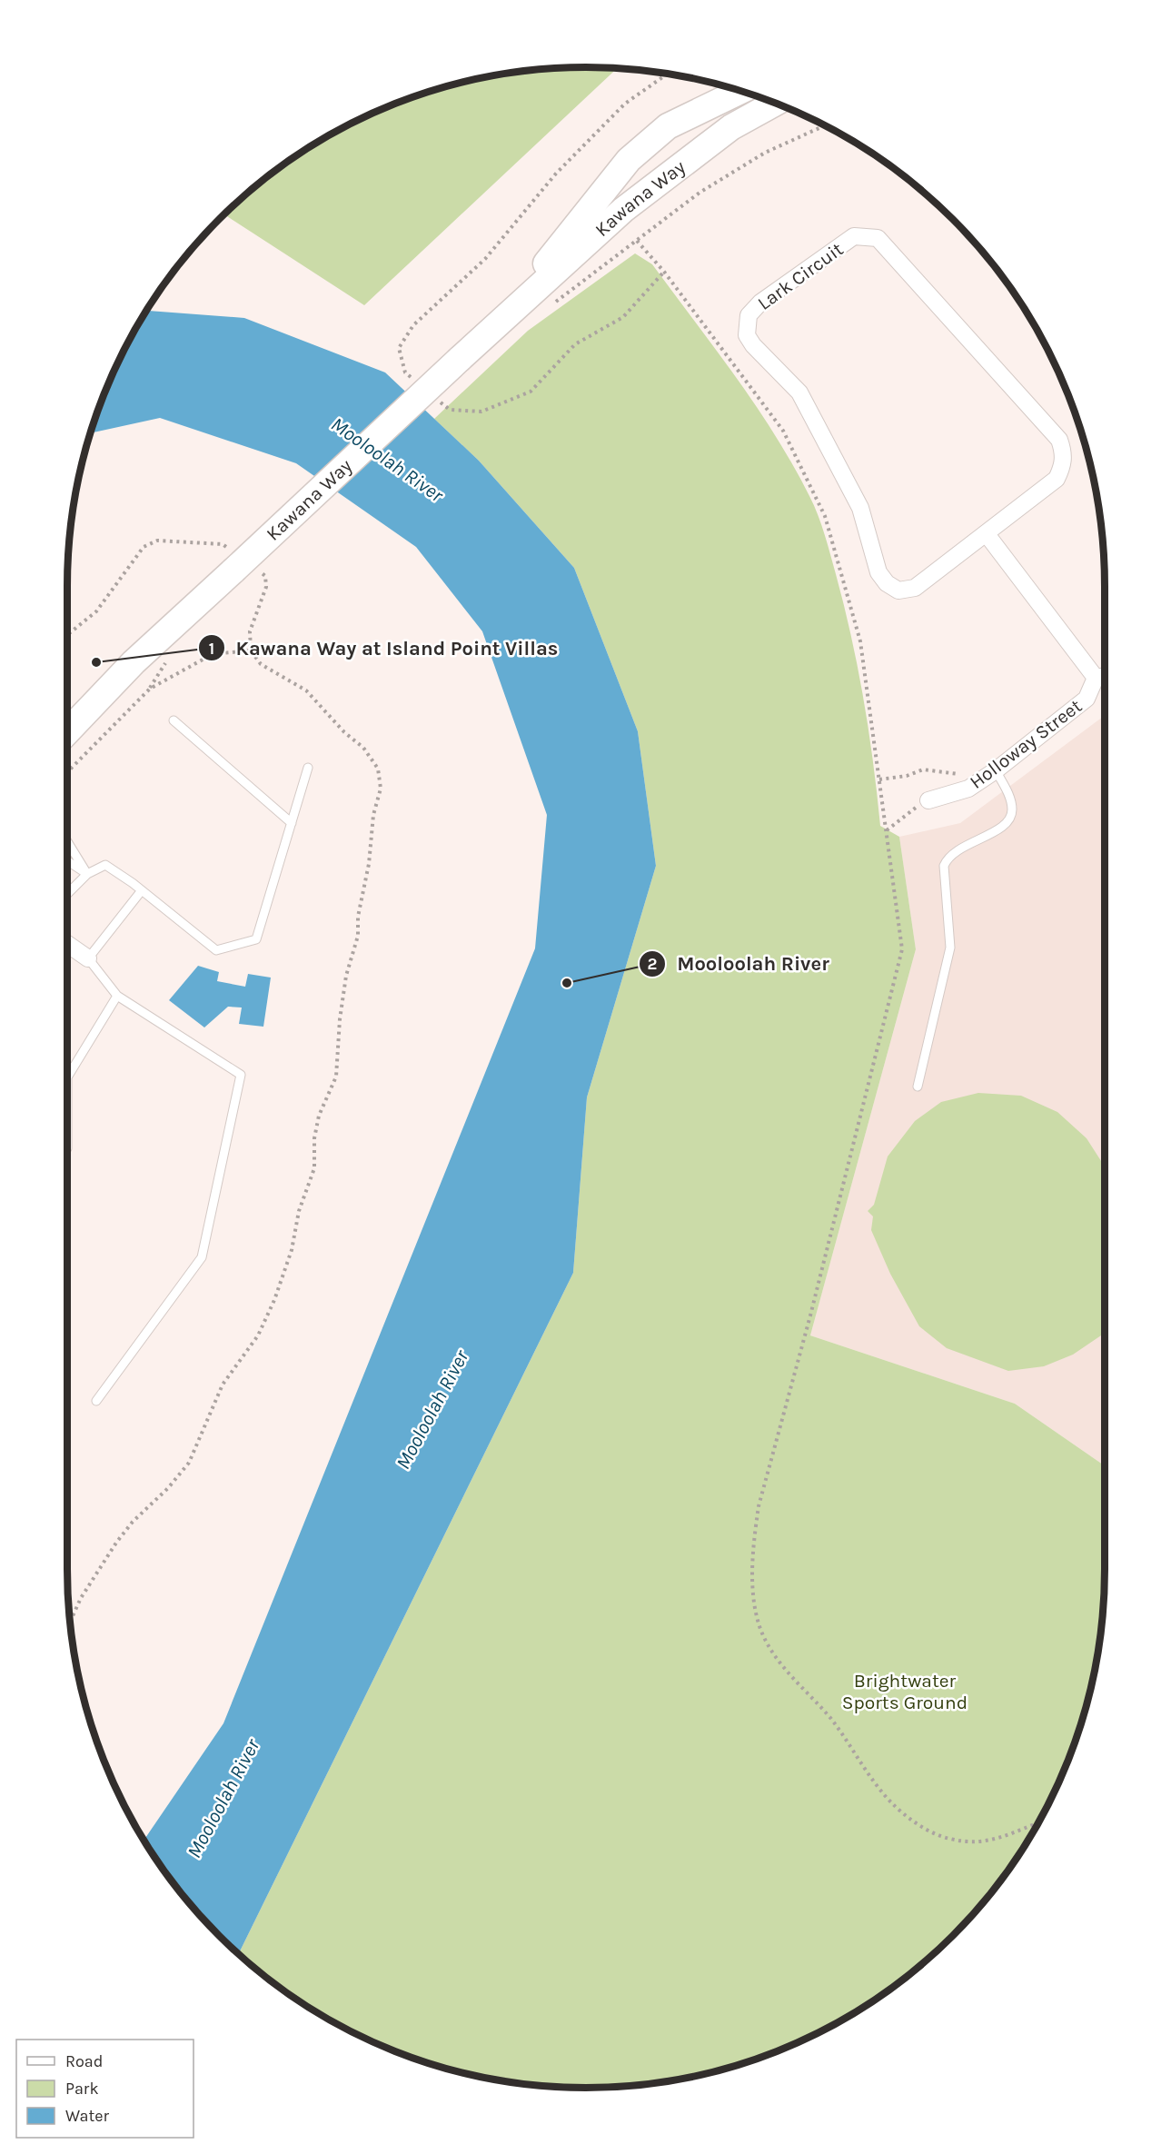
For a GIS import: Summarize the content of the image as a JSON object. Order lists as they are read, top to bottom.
{
  "streets": {
    "main road": ["Kawana Way"],
    "street": ["Lark Circuit", "Holloway Street"]
  },
  "water": ["Mooloolah River"],
  "parks": ["Brightwater Sports Ground"],
  "places": ["Kawana Way at Island Point Villas", "Mooloolah River"],
  "legend": ["Road", "Park", "Water"]
}
